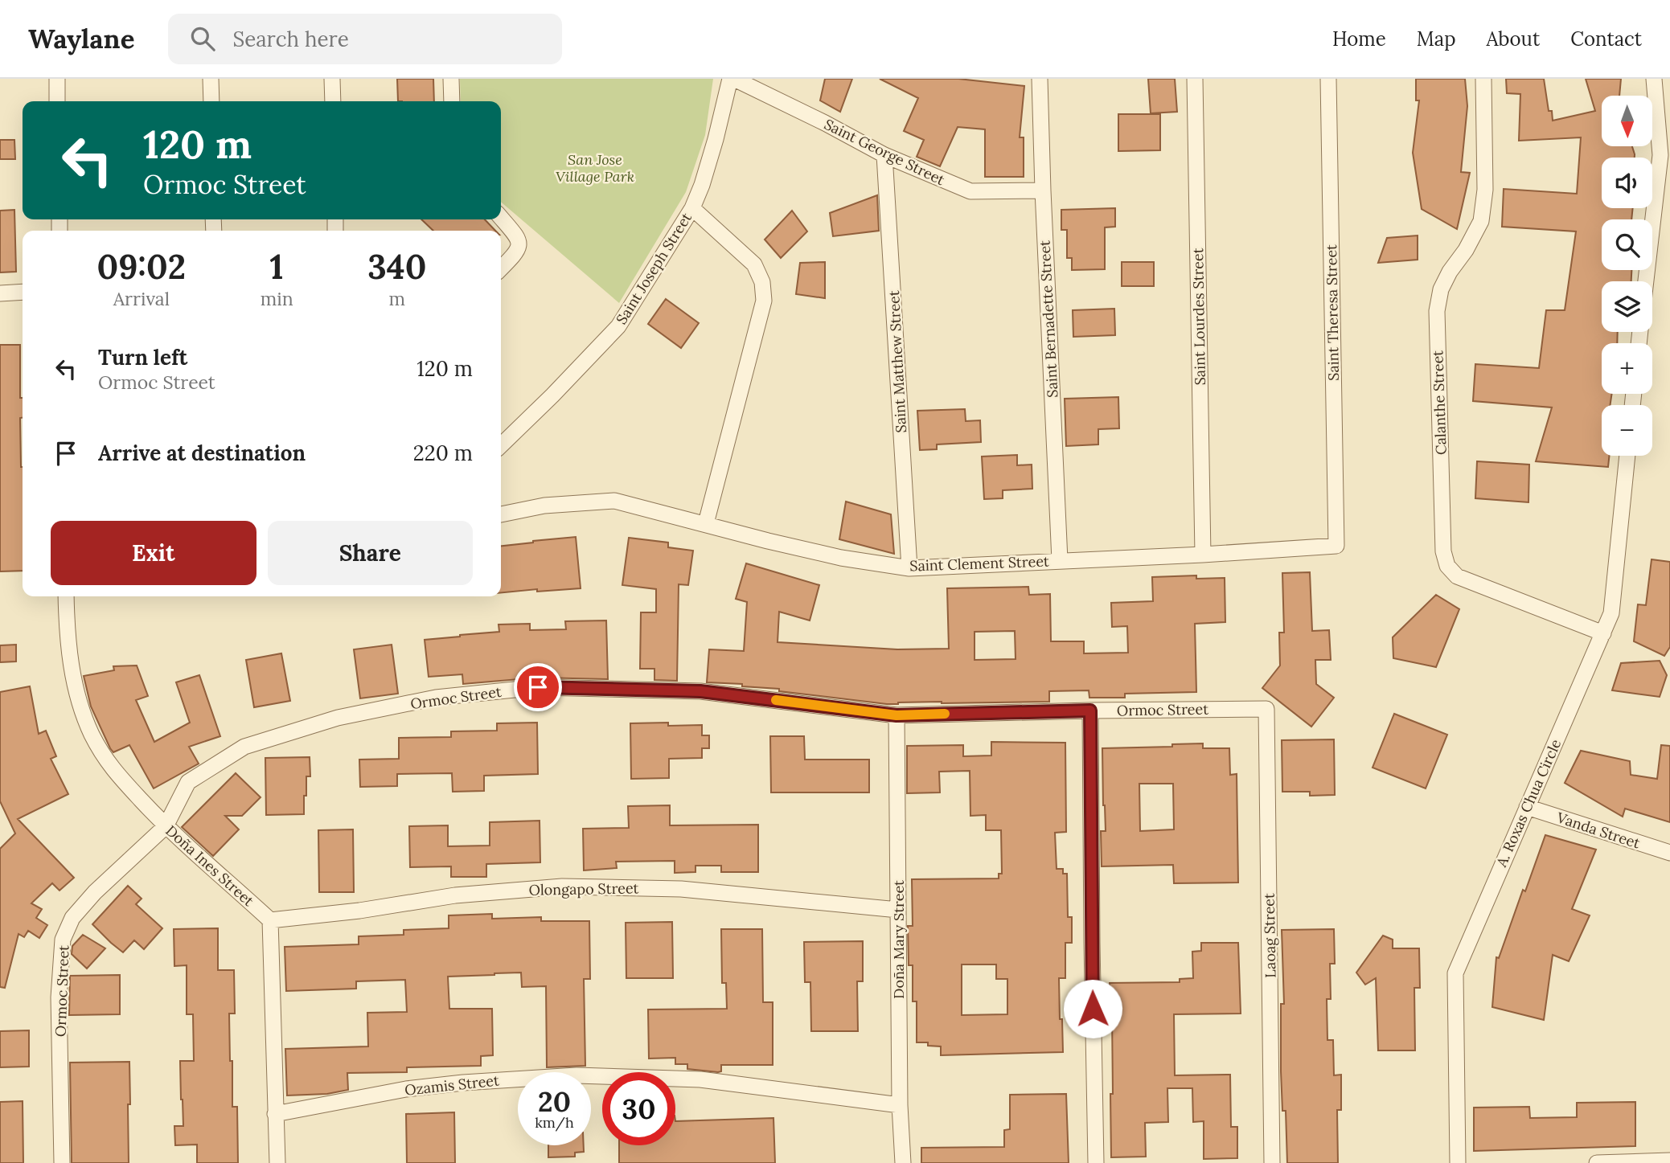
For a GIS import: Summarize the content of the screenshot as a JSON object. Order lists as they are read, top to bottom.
{
  "streets": {
    "street": [
      "Saint George Street",
      "Saint Joseph Street",
      "Saint Theresa Street",
      "Saint Lourdes Street",
      "Saint Bernadette Street",
      "Saint Matthew Street",
      "Calanthe Street",
      "Saint Clement Street",
      "Ormoc Street",
      "A. Roxas Chua Circle",
      "Vanda Street",
      "Doña Ines Street",
      "Olongapo Street",
      "Laoag Street",
      "Doña Mary Street",
      "Ozamis Street"
    ]
  },
  "crossings": [
    ["Saint George Street", "Saint Joseph Street"],
    ["Saint George Street", "Saint Bernadette Street"],
    ["Saint George Street", "Saint Matthew Street"],
    ["Saint Theresa Street", "Saint Clement Street"],
    ["Saint Lourdes Street", "Saint Clement Street"],
    ["Saint Bernadette Street", "Saint Clement Street"],
    ["Saint Matthew Street", "Saint Clement Street"],
    ["Calanthe Street", "A. Roxas Chua Circle"],
    ["Ormoc Street", "Doña Ines Street"],
    ["Ormoc Street", "Laoag Street"],
    ["Ormoc Street", "Doña Mary Street"],
    ["A. Roxas Chua Circle", "Vanda Street"],
    ["Doña Ines Street", "Olongapo Street"],
    ["Olongapo Street", "Doña Mary Street"],
    ["Doña Mary Street", "Ozamis Street"]
  ],
  "parks": ["San Jose Village Park"],
  "north": "bottom",
  "page": {
    "header": "Waylane",
    "search": "Search here",
    "nav": [
      "Home",
      "Map",
      "About",
      "Contact"
    ],
    "map_buttons": ["+", "−"],
    "turn": ["120 m", "Ormoc Street"],
    "eta": [
      "09:02",
      "Arrival",
      "1",
      "min",
      "340",
      "m"
    ],
    "list": [
      {
        "name": "Turn left",
        "note": "Ormoc Street",
        "value": "120 m"
      },
      {
        "name": "Arrive at destination",
        "value": "220 m"
      }
    ],
    "buttons": ["Exit", "Share"],
    "speed": "20 km/h",
    "limit": "30"
  }
}
